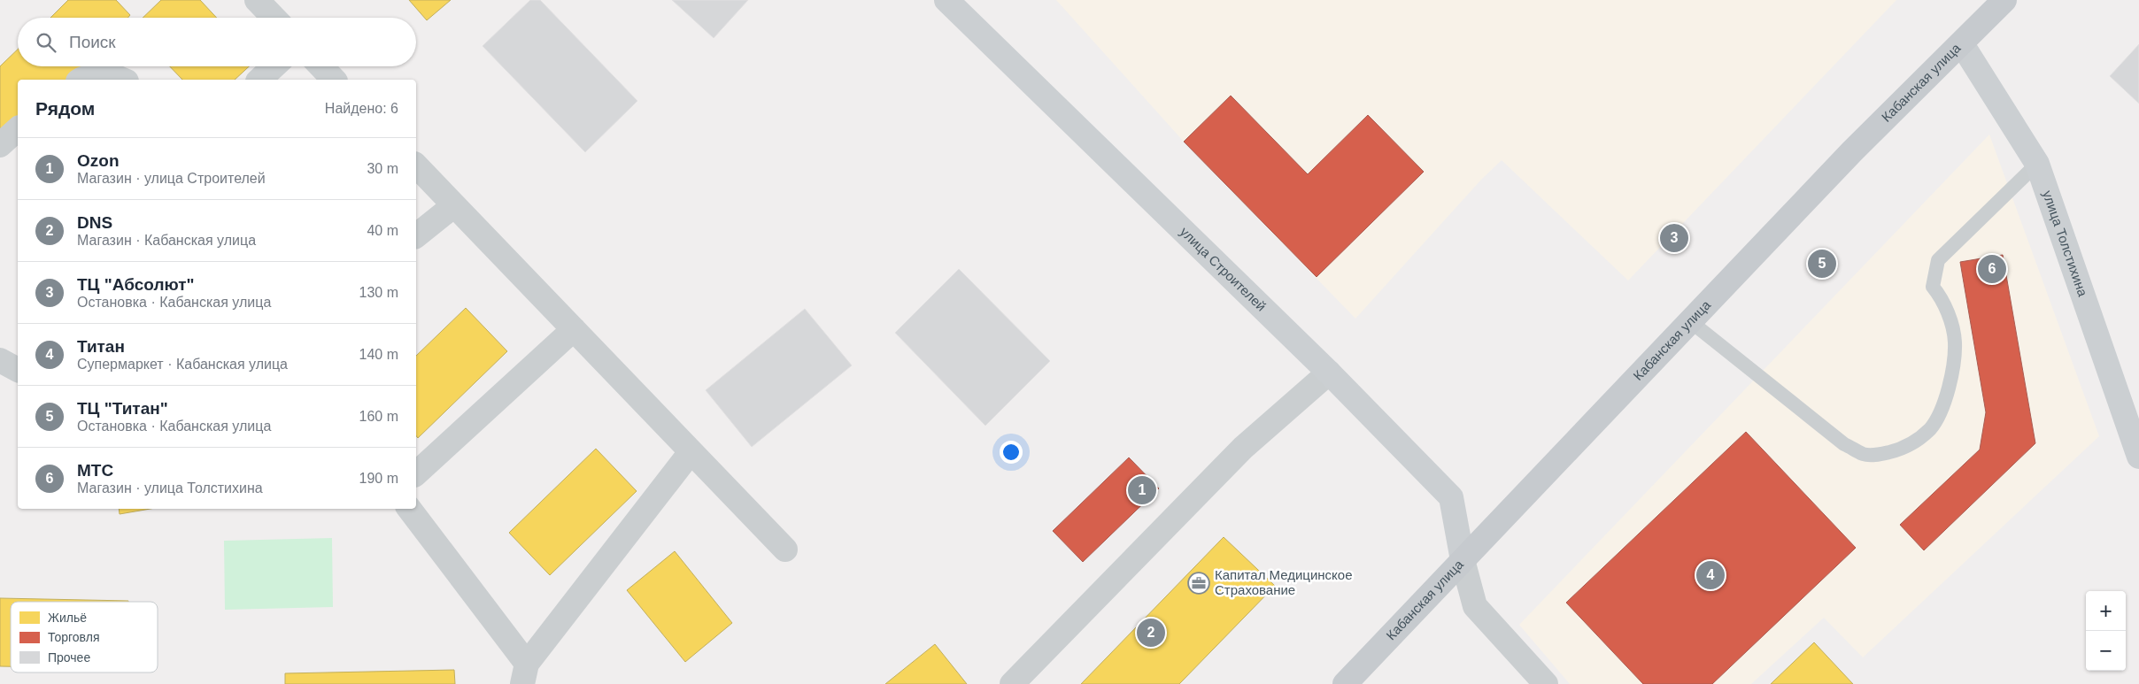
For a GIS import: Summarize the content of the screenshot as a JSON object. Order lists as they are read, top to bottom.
{
  "streets": {
    "main road": ["Кабанская улица"],
    "street": ["улица Толстихина", "улица Строителей"]
  },
  "crossings": [
    ["Кабанская улица", "улица Толстихина"],
    ["Кабанская улица", "улица Строителей"]
  ],
  "places": {
    "office": ["Капитал Медицинское Страхование"]
  },
  "legend": ["Жильё", "Торговля", "Прочее"],
  "page": {
    "search": "Поиск",
    "heading": ["Рядом", "Найдено: 6"],
    "list": [
      {
        "mark": "1",
        "name": "Ozon",
        "note": "Магазин · улица Строителей",
        "value": "30 m"
      },
      {
        "mark": "2",
        "name": "DNS",
        "note": "Магазин · Кабанская улица",
        "value": "40 m"
      },
      {
        "mark": "3",
        "name": "ТЦ \"Абсолют\"",
        "note": "Остановка · Кабанская улица",
        "value": "130 m"
      },
      {
        "mark": "4",
        "name": "Титан",
        "note": "Супермаркет · Кабанская улица",
        "value": "140 m"
      },
      {
        "mark": "5",
        "name": "ТЦ \"Титан\"",
        "note": "Остановка · Кабанская улица",
        "value": "160 m"
      },
      {
        "mark": "6",
        "name": "МТС",
        "note": "Магазин · улица Толстихина",
        "value": "190 m"
      }
    ],
    "pins": [
      "3",
      "5",
      "6",
      "1",
      "4",
      "2"
    ],
    "map_buttons": ["+", "−"]
  }
}
